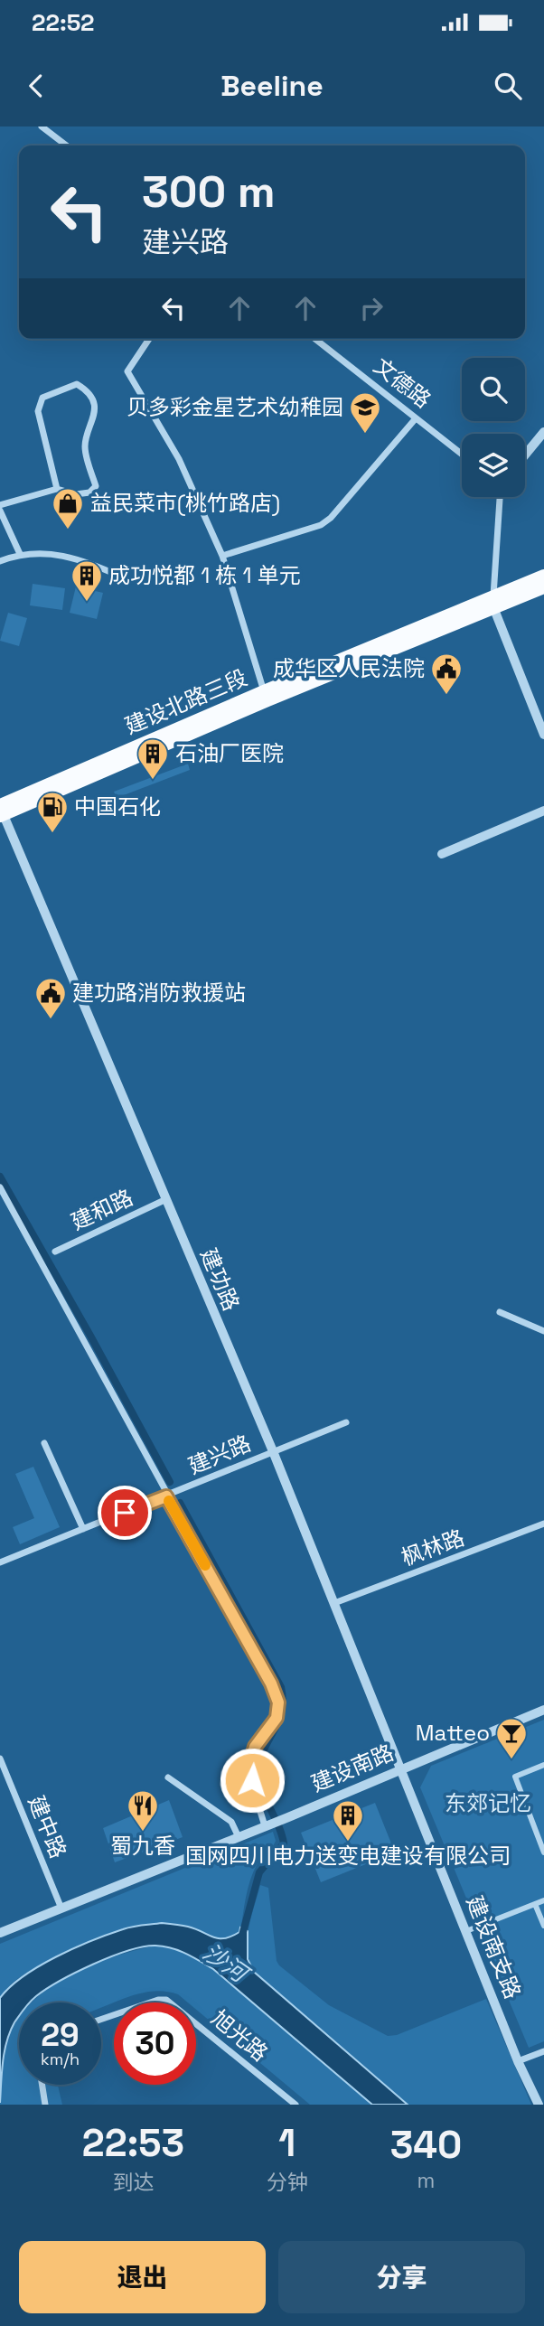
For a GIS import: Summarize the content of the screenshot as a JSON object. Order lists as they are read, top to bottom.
{
  "streets": {
    "main road": ["建设北路三段"],
    "street": [
      "文德路",
      "建和路",
      "建功路",
      "建兴路",
      "枫林路",
      "建设南路",
      "建中路",
      "建设南支路",
      "旭光路"
    ]
  },
  "crossings": [
    ["建设北路三段", "建功路"],
    ["建和路", "建功路"],
    ["建功路", "建兴路"],
    ["建功路", "枫林路"],
    ["建功路", "建设南路"],
    ["建功路", "建设南支路"],
    ["建设南路", "建中路"],
    ["建设南路", "建设南支路"]
  ],
  "water": ["沙河"],
  "parks": ["东郊记忆"],
  "places": {
    "school or university": ["贝多彩金星艺术幼稚园"],
    "shop": ["益民菜市(桃竹路店)"],
    "building": ["成功悦都 1 栋 1 单元", "石油厂医院", "国网四川电力送变电建设有限公司"],
    "public building": ["成华区人民法院", "建功路消防救援站"],
    "fuel station": ["中国石化"],
    "bar": ["Matteo"],
    "restaurant": ["蜀九香"]
  },
  "page": {
    "status": "22:52",
    "header": "Beeline",
    "turn": ["300 m", "建兴路"],
    "speed": "29 km/h",
    "limit": "30",
    "eta": [
      "22:53",
      "到达",
      "1",
      "分钟",
      "340",
      "m"
    ],
    "buttons": ["退出", "分享"]
  }
}
